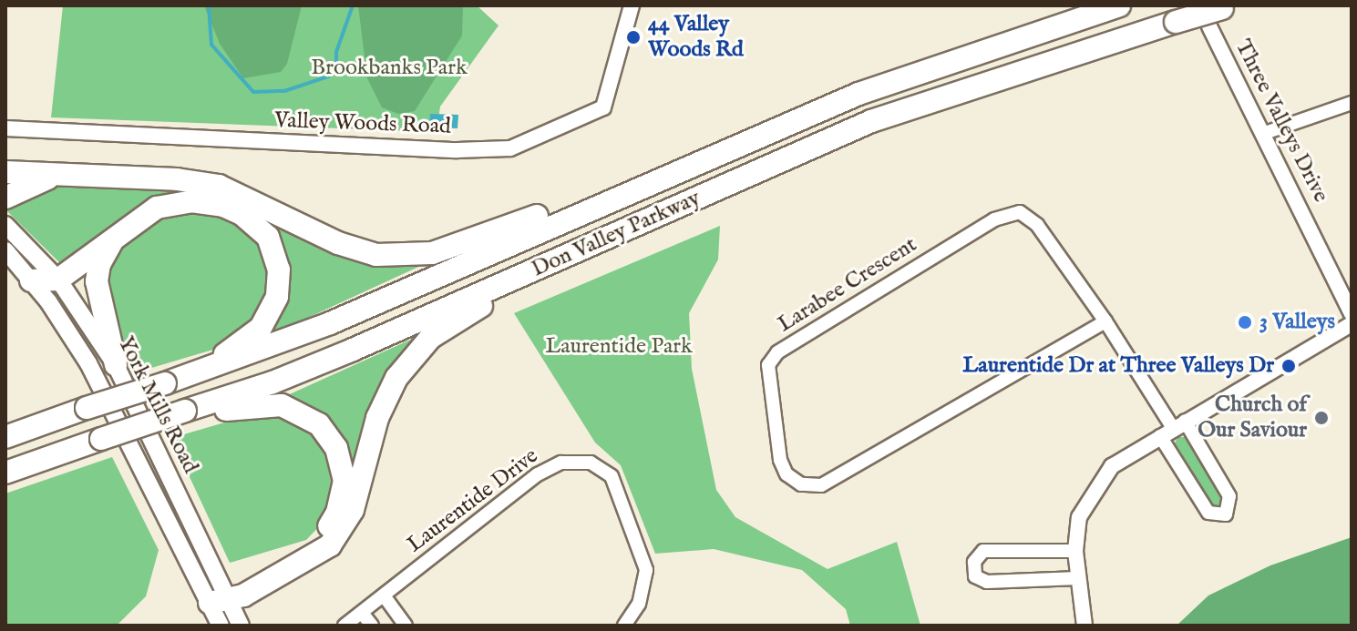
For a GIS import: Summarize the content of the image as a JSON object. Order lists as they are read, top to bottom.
{
  "streets": {
    "highway": ["Don Valley Parkway"],
    "main road": ["York Mills Road"],
    "street": [
      "Three Valleys Drive",
      "Valley Woods Road",
      "Larabee Crescent",
      "Laurentide Drive"
    ]
  },
  "parks": ["Brookbanks Park", "Laurentide Park"],
  "places": [
    "44 Valley Woods Rd",
    "3 Valleys",
    "Laurentide Dr at Three Valleys Dr",
    "Church of Our Saviour"
  ]
}
